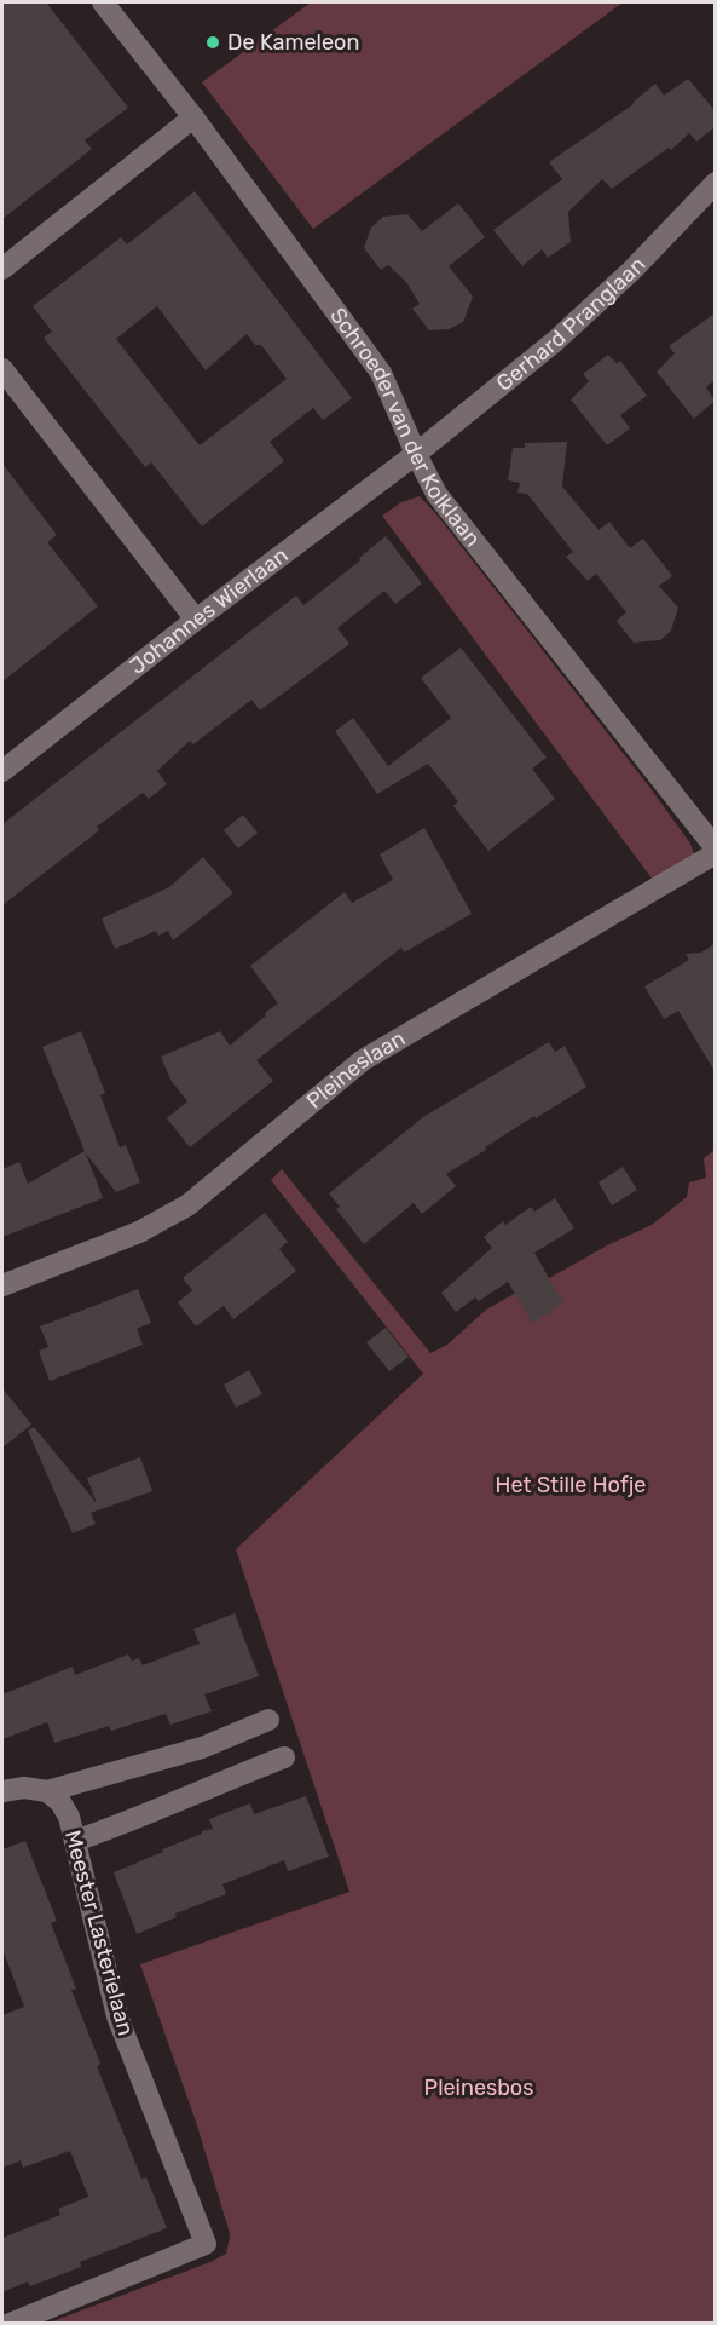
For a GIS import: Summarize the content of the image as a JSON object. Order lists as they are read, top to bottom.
{
  "streets": {
    "street": [
      "Gerhard Pranglaan",
      "Schroeder van der Kolklaan",
      "Johannes Wierlaan",
      "Pleineslaan",
      "Meester Lasterielaan"
    ]
  },
  "crossings": [
    ["Gerhard Pranglaan", "Schroeder van der Kolklaan"],
    ["Gerhard Pranglaan", "Johannes Wierlaan"],
    ["Schroeder van der Kolklaan", "Johannes Wierlaan"],
    ["Schroeder van der Kolklaan", "Pleineslaan"]
  ],
  "parks": ["Het Stille Hofje", "Pleinesbos"],
  "places": ["De Kameleon"]
}
